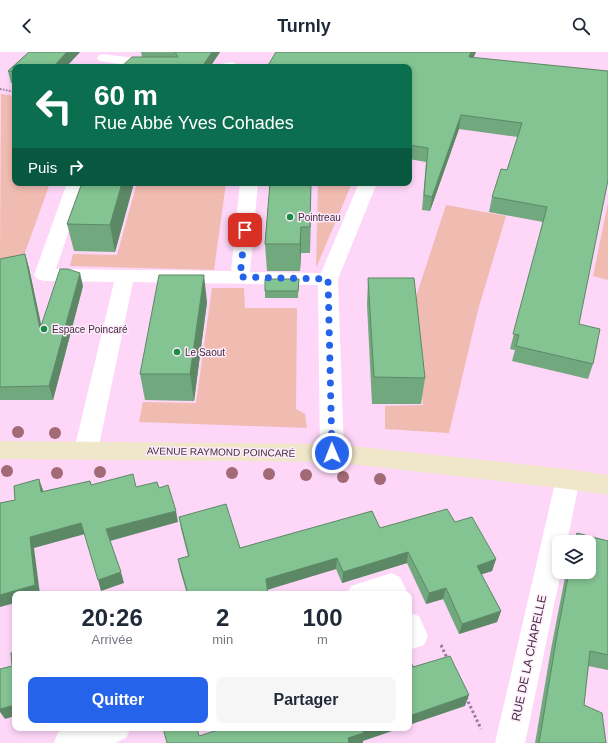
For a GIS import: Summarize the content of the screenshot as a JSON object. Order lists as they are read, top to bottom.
{
  "streets": {
    "main road": ["AVENUE RAYMOND POINCARÉ"],
    "street": ["RUE DE LA CHAPELLE"]
  },
  "crossings": [
    ["AVENUE RAYMOND POINCARÉ", "RUE DE LA CHAPELLE"]
  ],
  "places": ["Pointreau", "Espace Poincaré", "Le Saout"],
  "page": {
    "header": "Turnly",
    "turn": ["60 m", "Rue Abbé Yves Cohades"],
    "then": "Puis",
    "eta": [
      "20:26",
      "Arrivée",
      "2",
      "min",
      "100",
      "m"
    ],
    "buttons": ["Quitter", "Partager"]
  }
}
